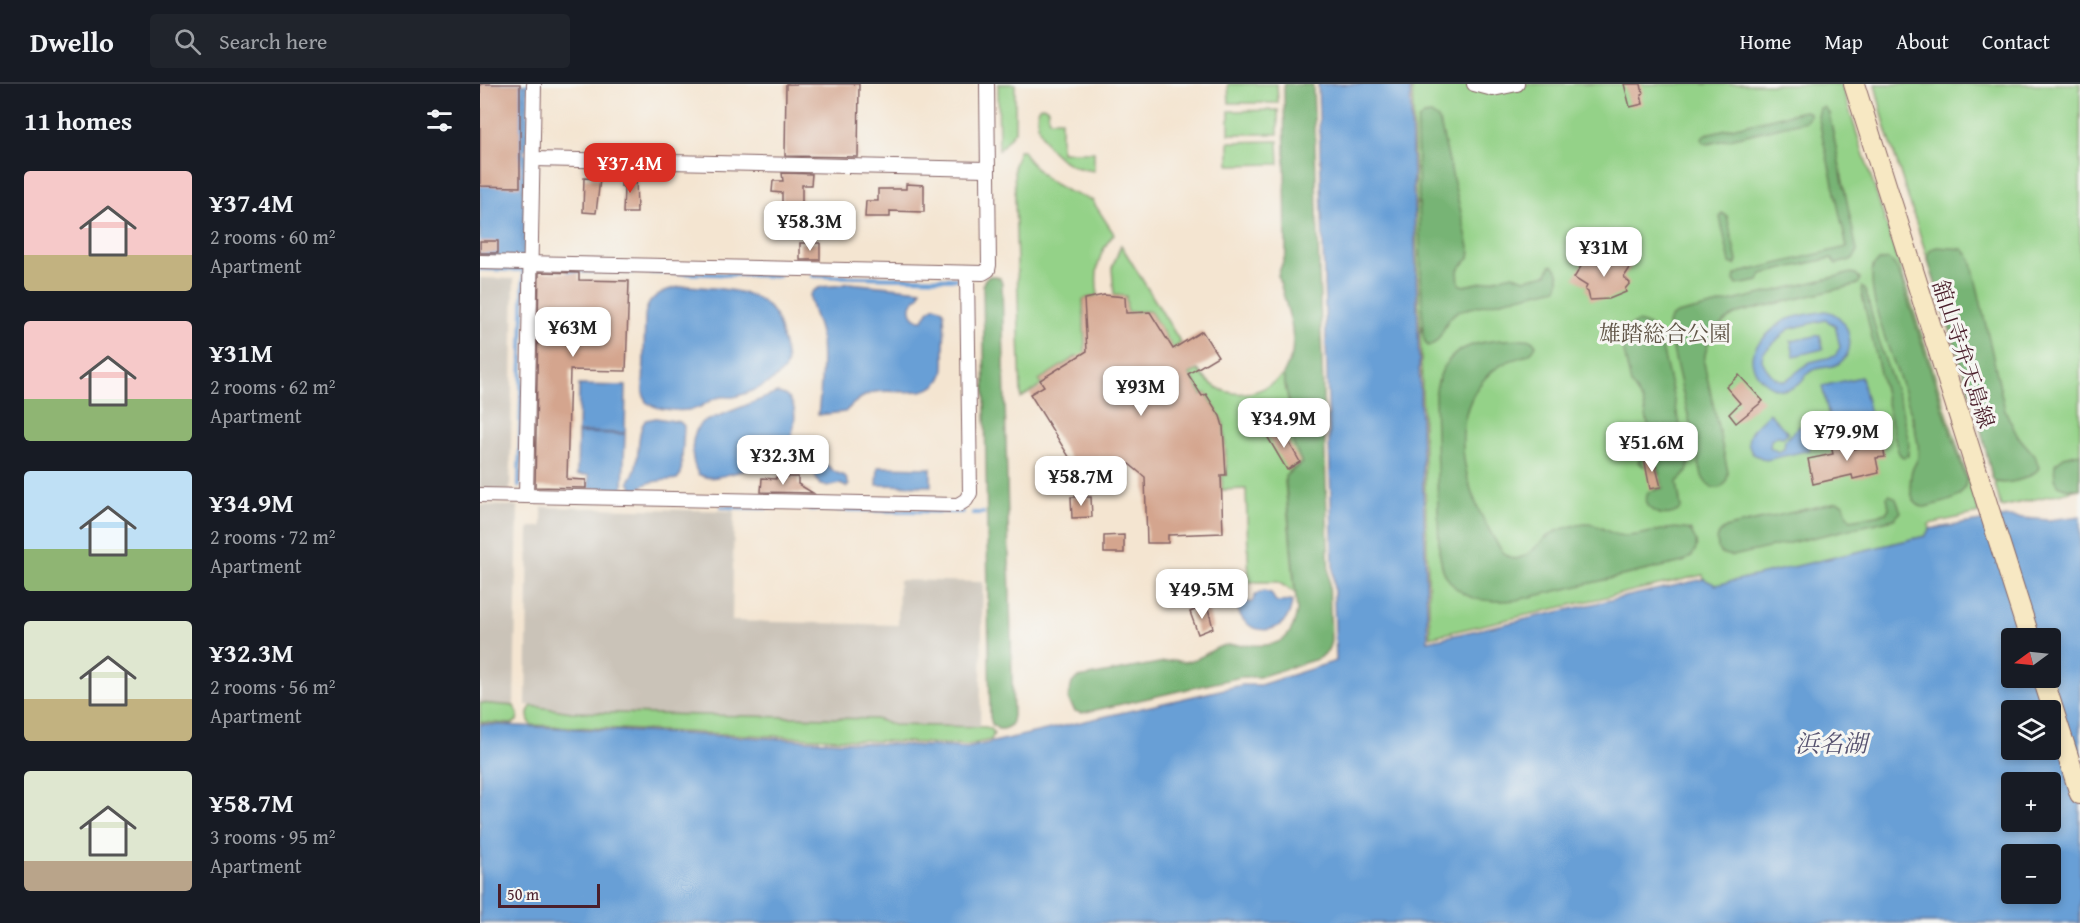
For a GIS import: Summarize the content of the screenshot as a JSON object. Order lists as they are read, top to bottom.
{
  "streets": {
    "main road": ["舘山寺弁天島線"]
  },
  "water": ["浜名湖"],
  "parks": ["雄踏総合公園"],
  "scale_bar": "50 m",
  "north": "left",
  "page": {
    "header": "Dwello",
    "search": "Search here",
    "nav": [
      "Home",
      "Map",
      "About",
      "Contact"
    ],
    "heading": "11 homes",
    "price": [
      "¥37.4M",
      "¥58.3M",
      "¥31M",
      "¥63M",
      "¥93M",
      "¥34.9M",
      "¥79.9M",
      "¥51.6M",
      "¥32.3M",
      "¥58.7M",
      "¥49.5M"
    ],
    "list": [
      {
        "name": "¥37.4M",
        "note": "2 rooms · 60 m² · Apartment"
      },
      {
        "name": "¥31M",
        "note": "2 rooms · 62 m² · Apartment"
      },
      {
        "name": "¥34.9M",
        "note": "2 rooms · 72 m² · Apartment"
      },
      {
        "name": "¥32.3M",
        "note": "2 rooms · 56 m² · Apartment"
      },
      {
        "name": "¥58.7M",
        "note": "3 rooms · 95 m² · Apartment"
      }
    ],
    "map_buttons": ["+", "−"],
    "scale": "50 m"
  }
}
